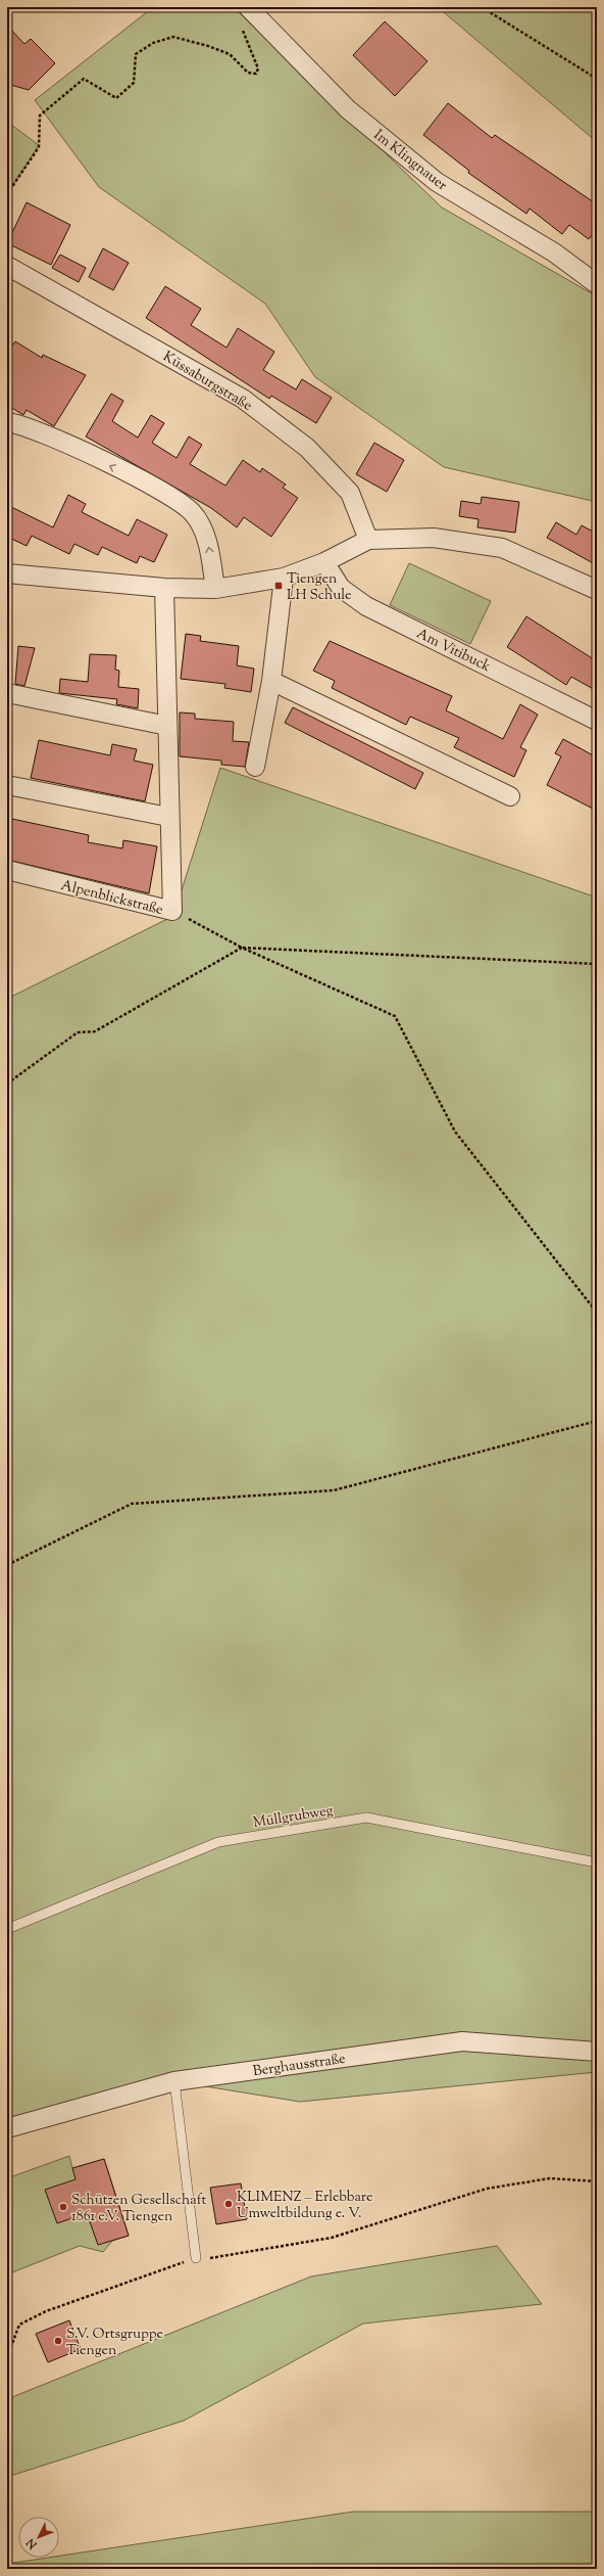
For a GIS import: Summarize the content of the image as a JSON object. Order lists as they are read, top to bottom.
{
  "streets": {
    "street": [
      "Im Klingnauer",
      "Küssaburgstraße",
      "Am Vitibuck",
      "Alpenblickstraße",
      "Berghausstraße"
    ],
    "lane": ["Müllgrubweg"]
  },
  "places": {
    "transit": ["Tiengen LH Schule"],
    "other": ["KLIMENZ – Erlebbare Umweltbildung e. V.", "Schützen Gesellschaft 1861 e.V. Tiengen", "S.V. Ortsgruppe Tiengen"]
  },
  "north": "bottom left"
}
